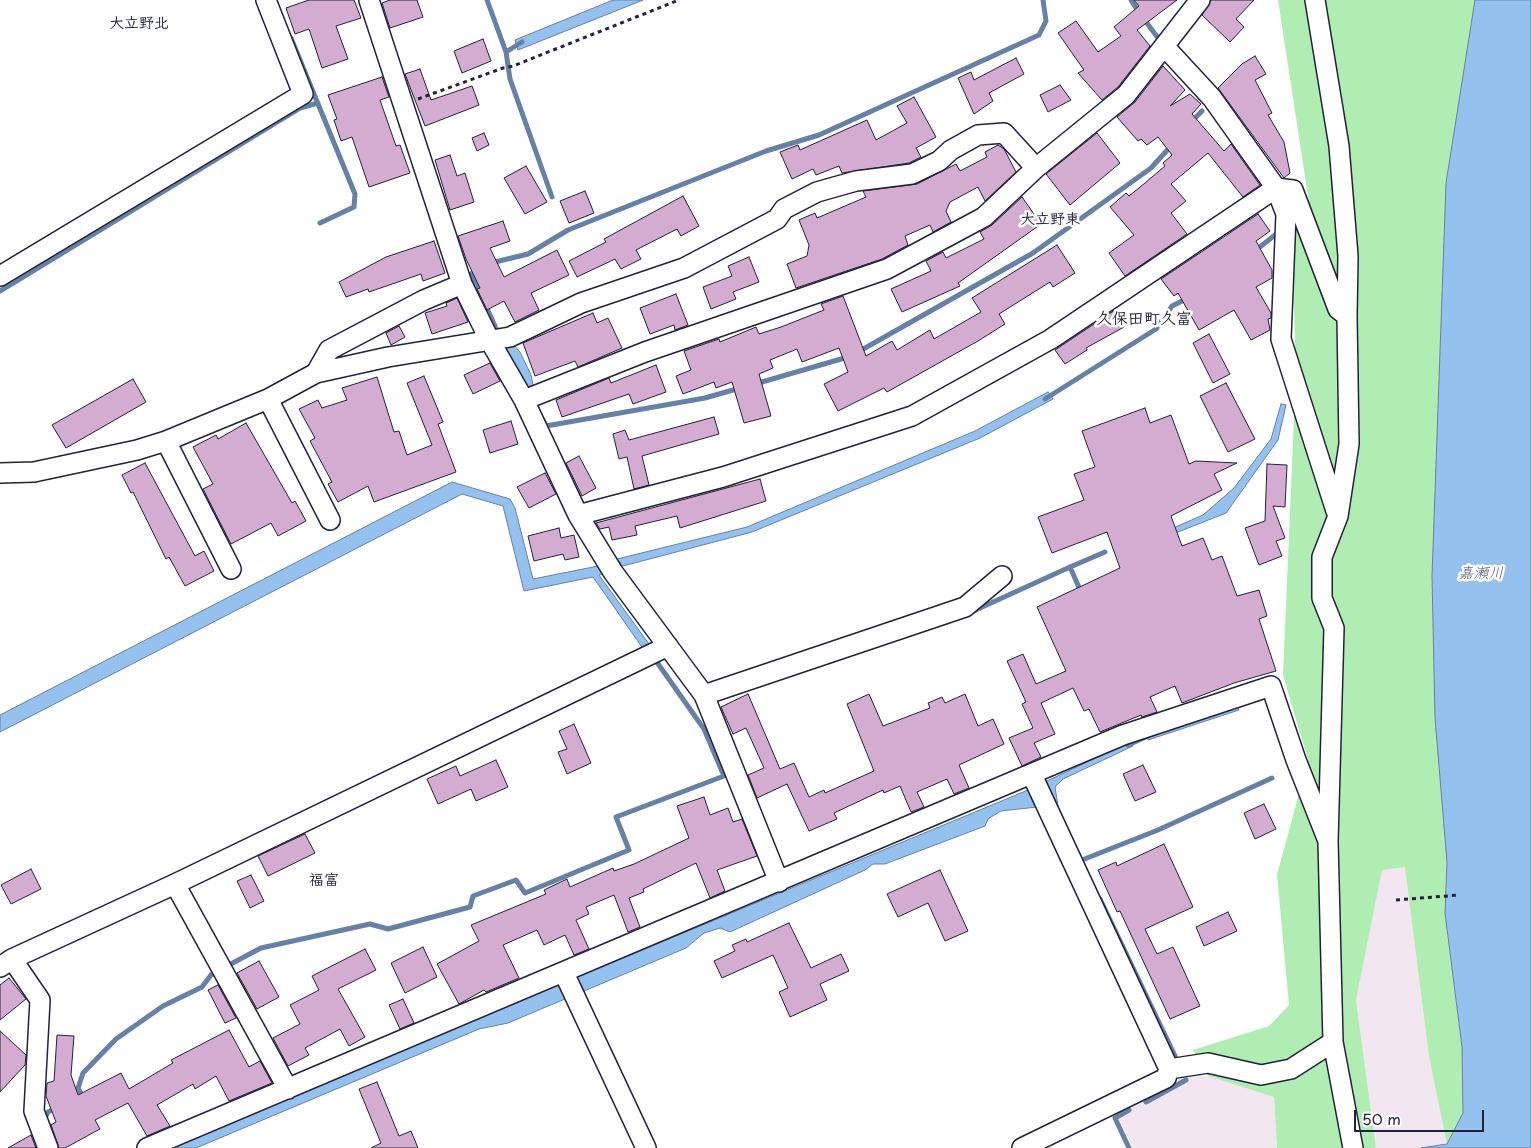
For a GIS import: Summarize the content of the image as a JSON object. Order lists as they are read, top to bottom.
{
  "districts": [
    "大立野北",
    "大立野東",
    "久保田町久富",
    "福富"
  ],
  "water": ["嘉瀬川"],
  "scale_bar": "50 m"
}
